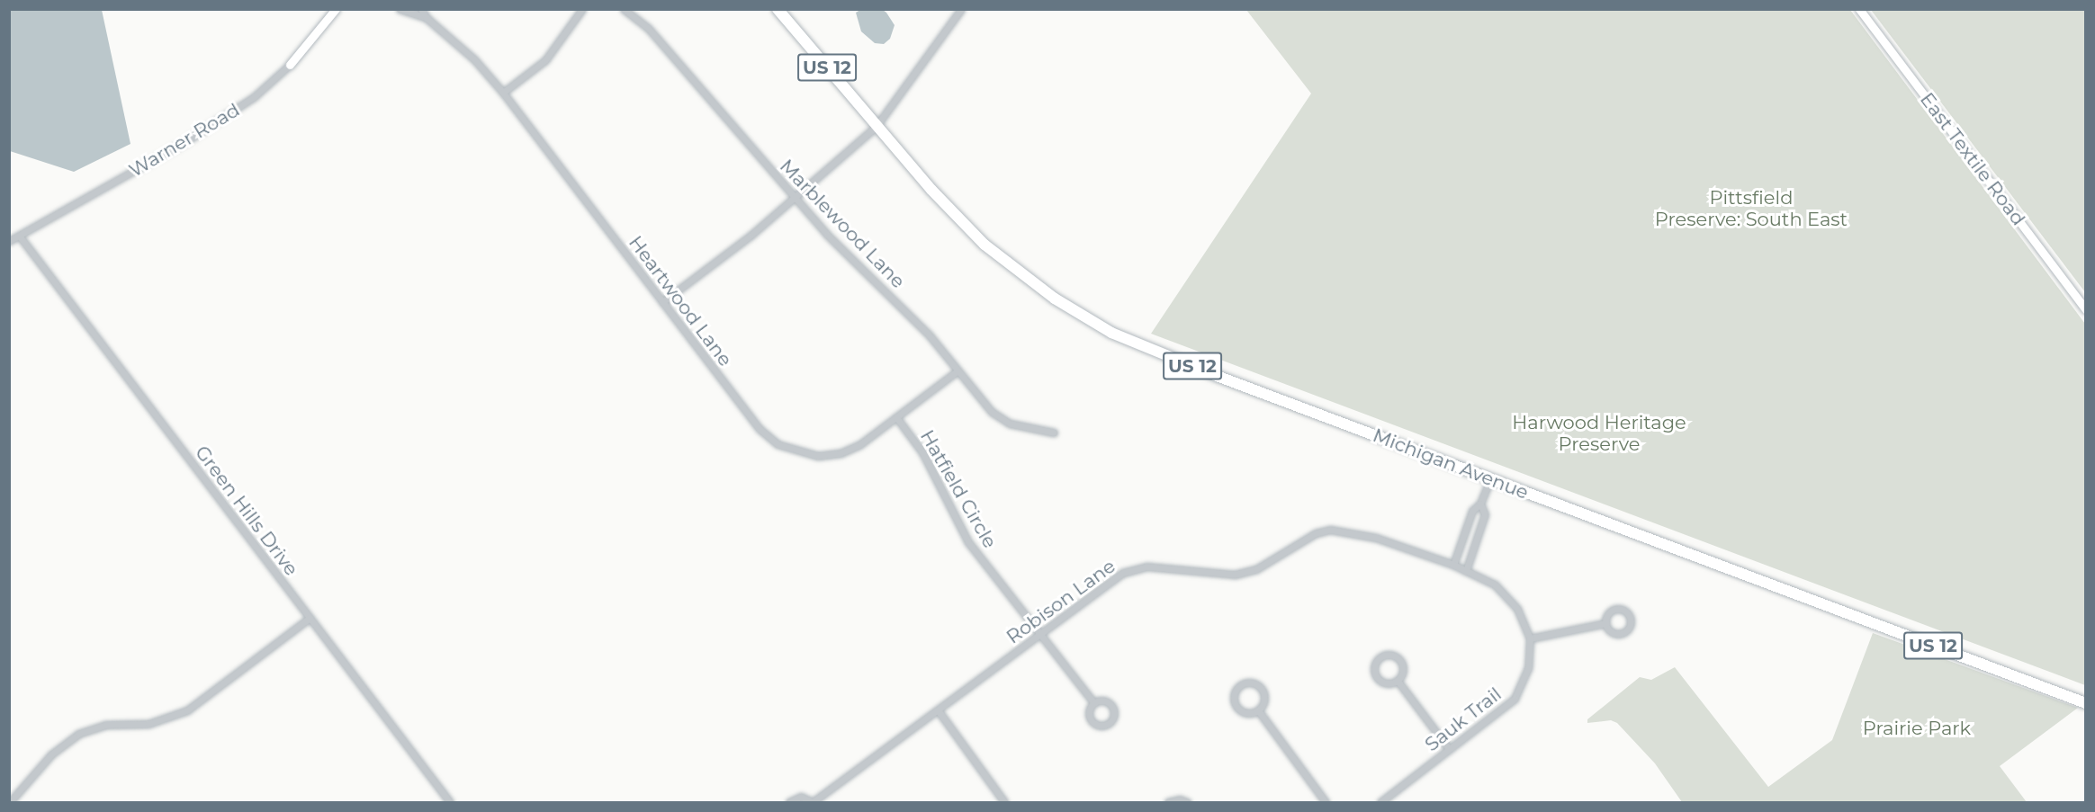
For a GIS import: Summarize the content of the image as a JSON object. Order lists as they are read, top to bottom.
{
  "streets": {
    "highway": ["US 12", "Michigan Avenue"],
    "main road": ["Warner Road", "East Textile Road"],
    "street": [
      "Marblewood Lane",
      "Heartwood Lane",
      "Hatfield Circle",
      "Green Hills Drive",
      "Robison Lane",
      "Sauk Trail"
    ]
  },
  "crossings": [
    ["US 12", "Michigan Avenue"],
    ["Warner Road", "Green Hills Drive"],
    ["Marblewood Lane", "Heartwood Lane"],
    ["Heartwood Lane", "Hatfield Circle"],
    ["Hatfield Circle", "Robison Lane"],
    ["Robison Lane", "Sauk Trail"]
  ],
  "parks": ["Pittsfield Preserve: South East", "Harwood Heritage Preserve", "Prairie Park"]
}
